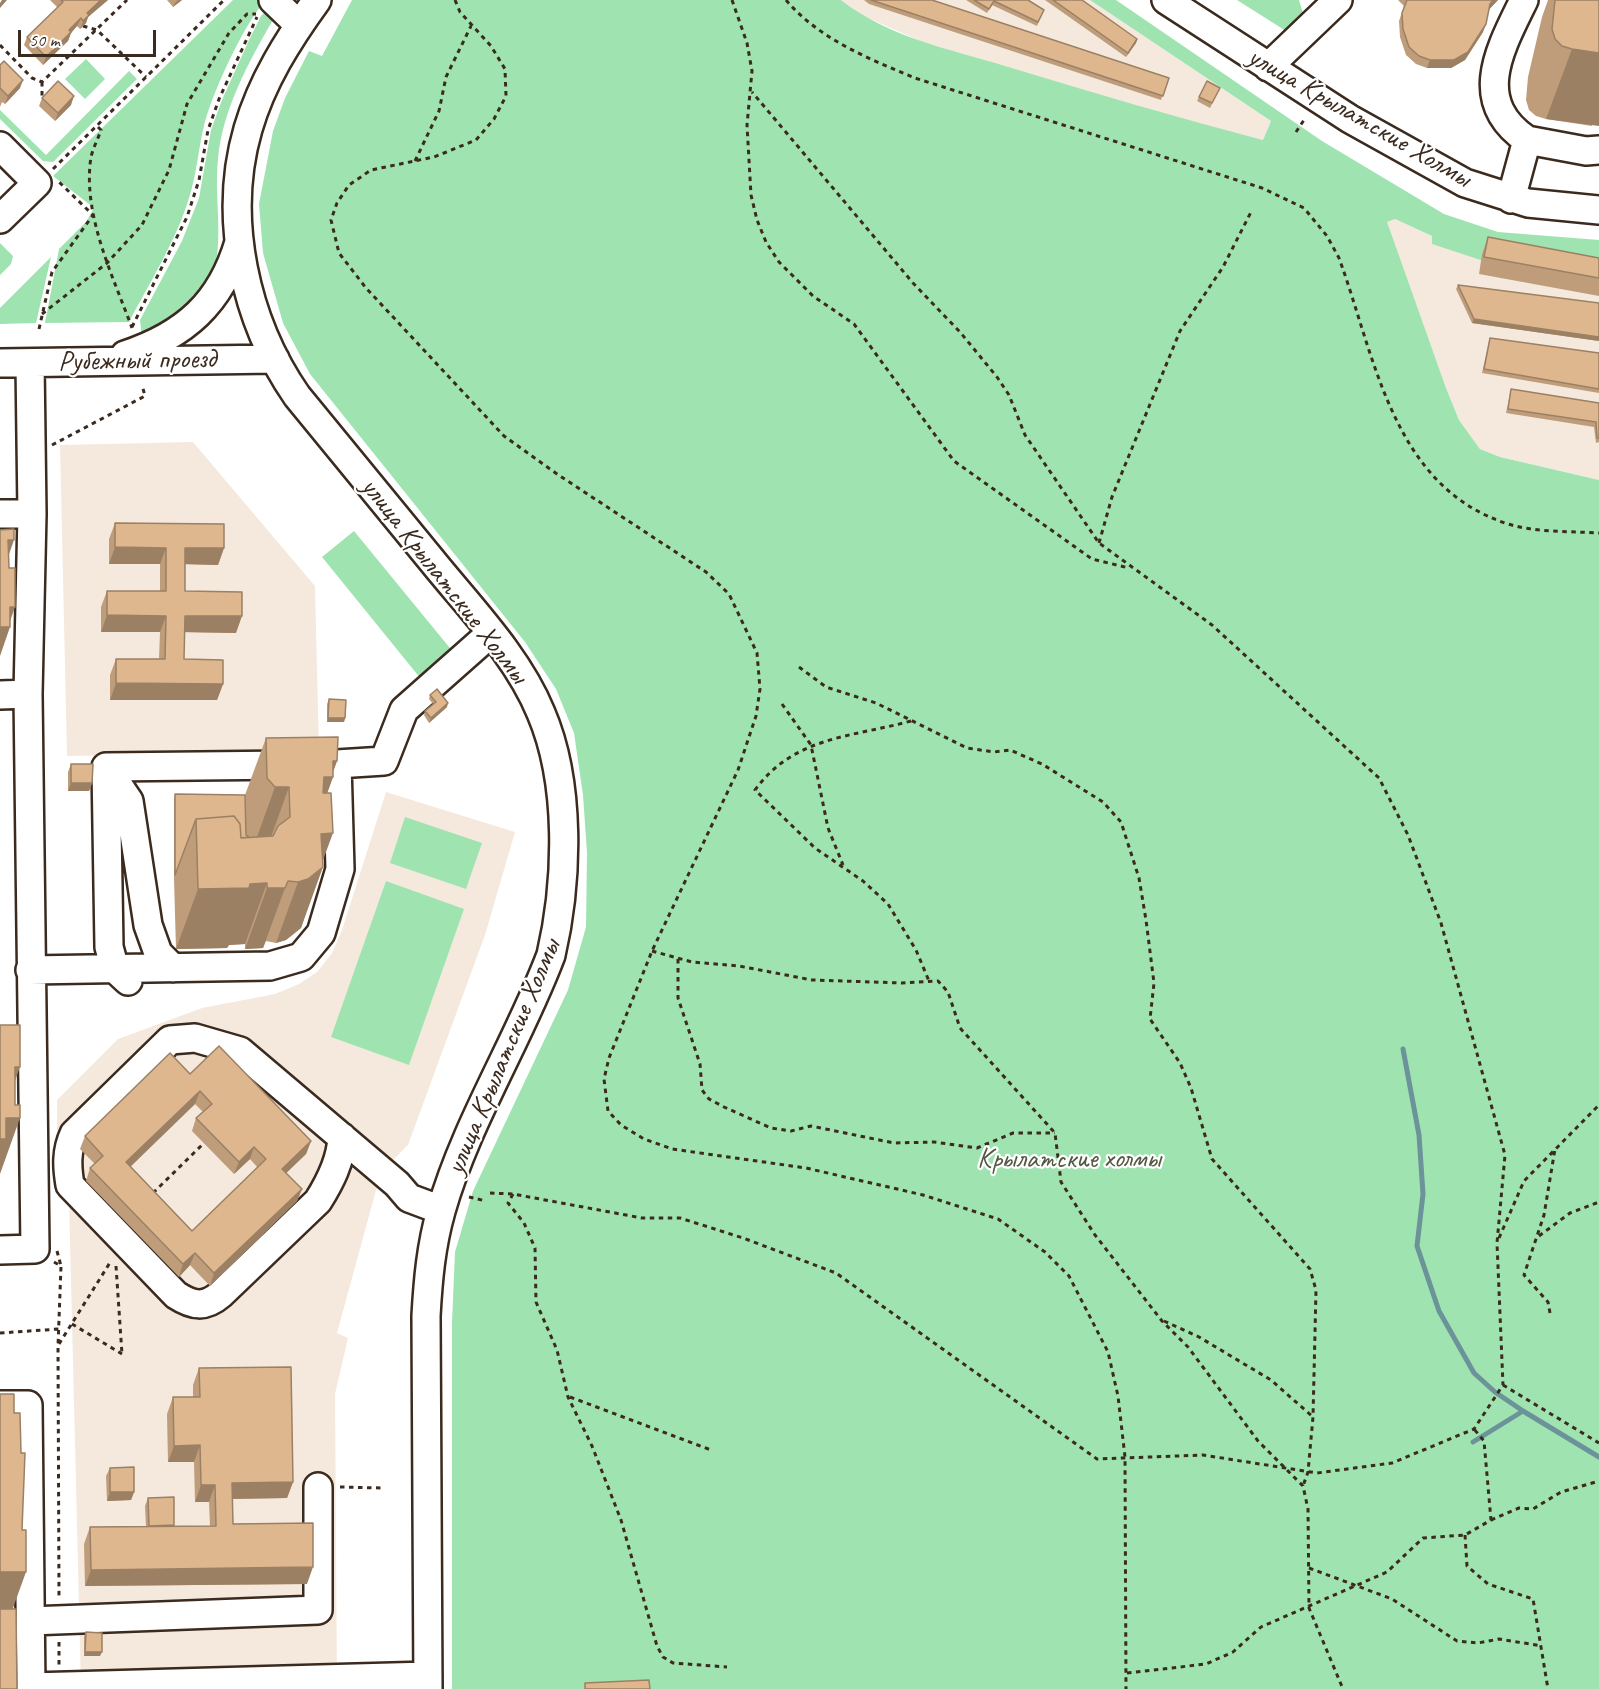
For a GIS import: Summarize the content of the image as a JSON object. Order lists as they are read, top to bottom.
{
  "streets": {
    "street": ["улица Крылатские Холмы", "Рубежный проезд"]
  },
  "crossings": [
    ["улица Крылатские Холмы", "Рубежный проезд"]
  ],
  "parks": ["Крылатские холмы"],
  "scale_bar": "50 m"
}
